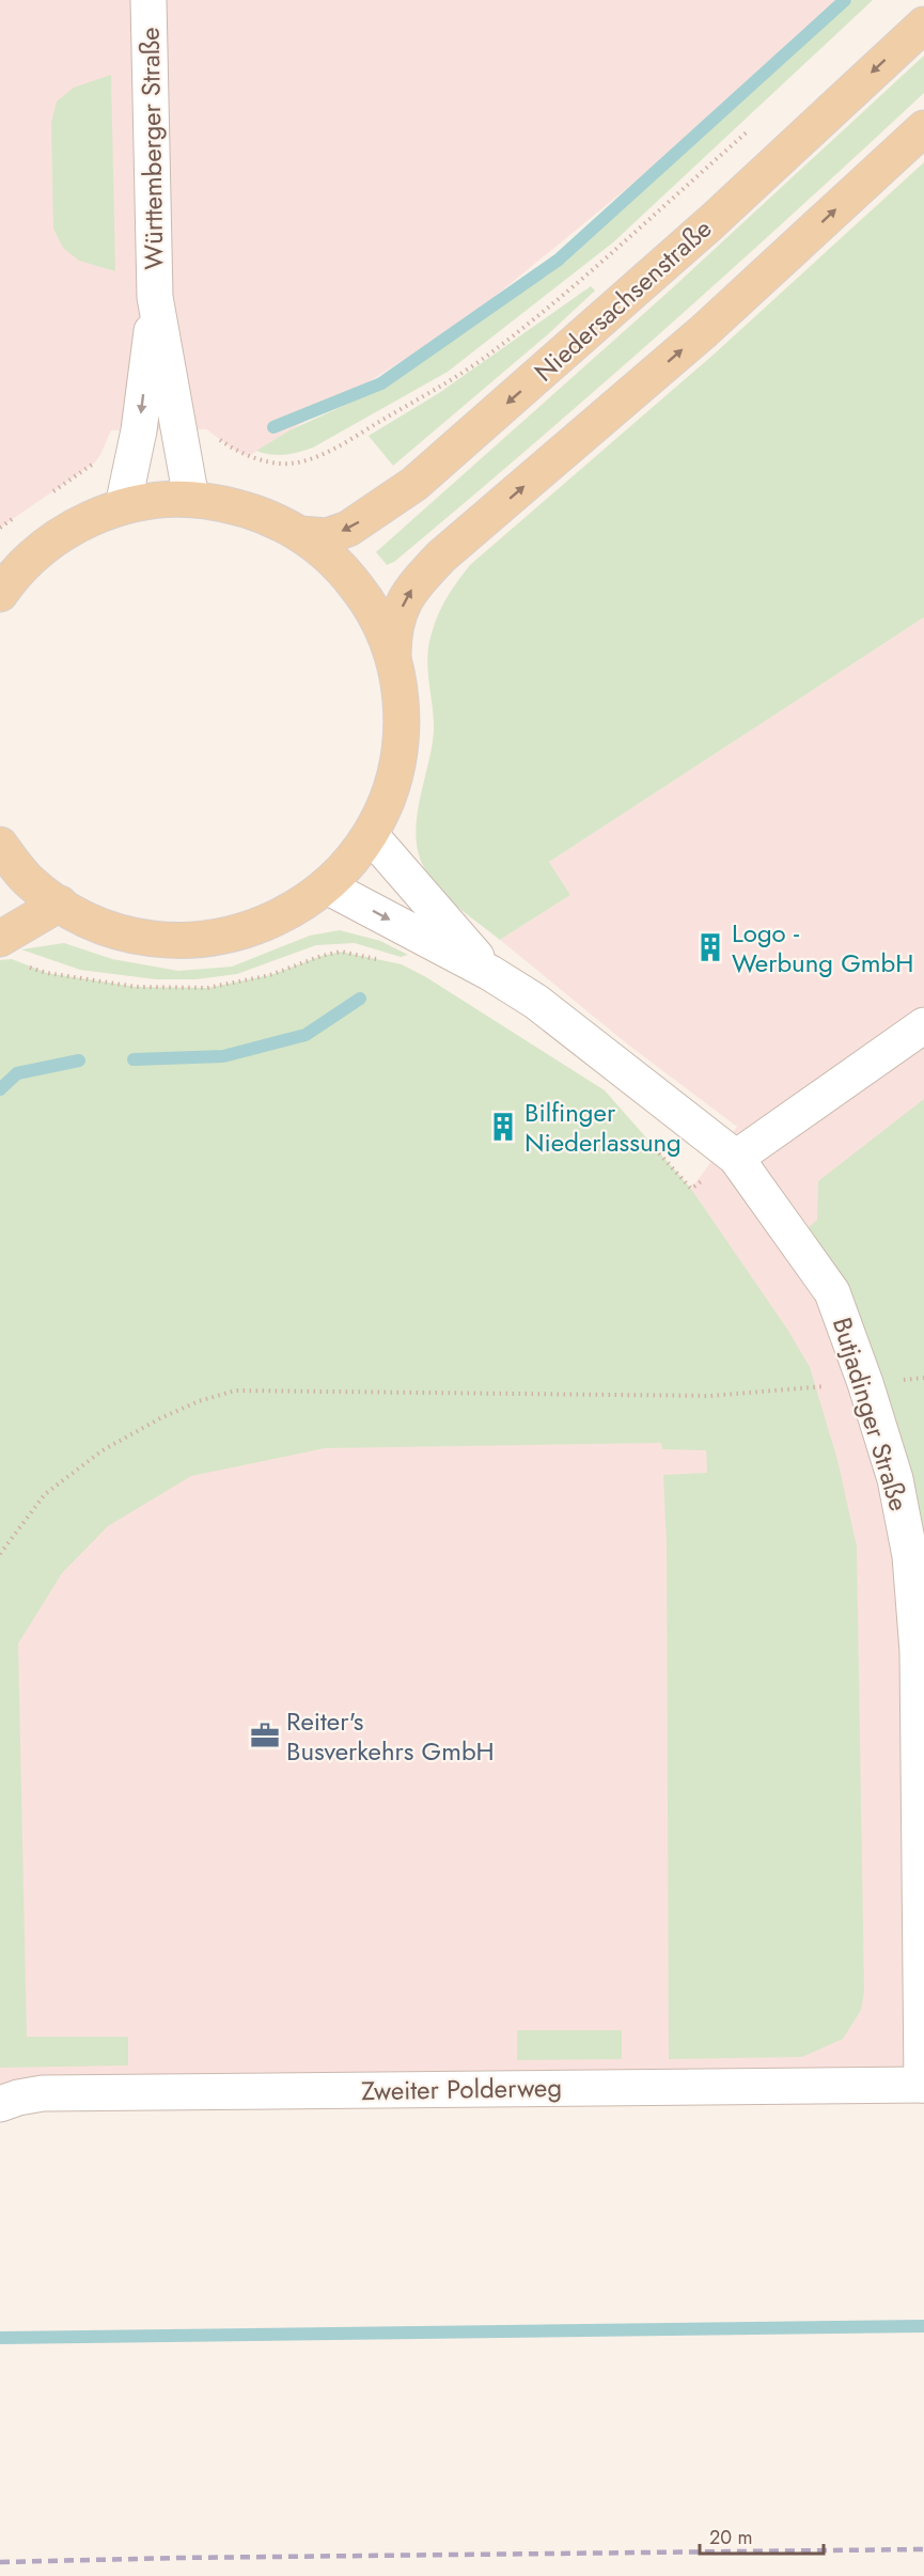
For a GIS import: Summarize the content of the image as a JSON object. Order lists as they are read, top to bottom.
{
  "streets": {
    "main road": ["Niedersachsenstraße"],
    "street": ["Württemberger Straße", "Butjadinger Straße", "Zweiter Polderweg"]
  },
  "crossings": [
    ["Württemberger Straße", "Niedersachsenstraße"],
    ["Niedersachsenstraße", "Butjadinger Straße"],
    ["Butjadinger Straße", "Zweiter Polderweg"]
  ],
  "places": {
    "building": ["Logo - Werbung GmbH", "Bilfinger Niederlassung"],
    "office": ["Reiter's Busverkehrs GmbH"]
  },
  "scale_bar": "20 m"
}
